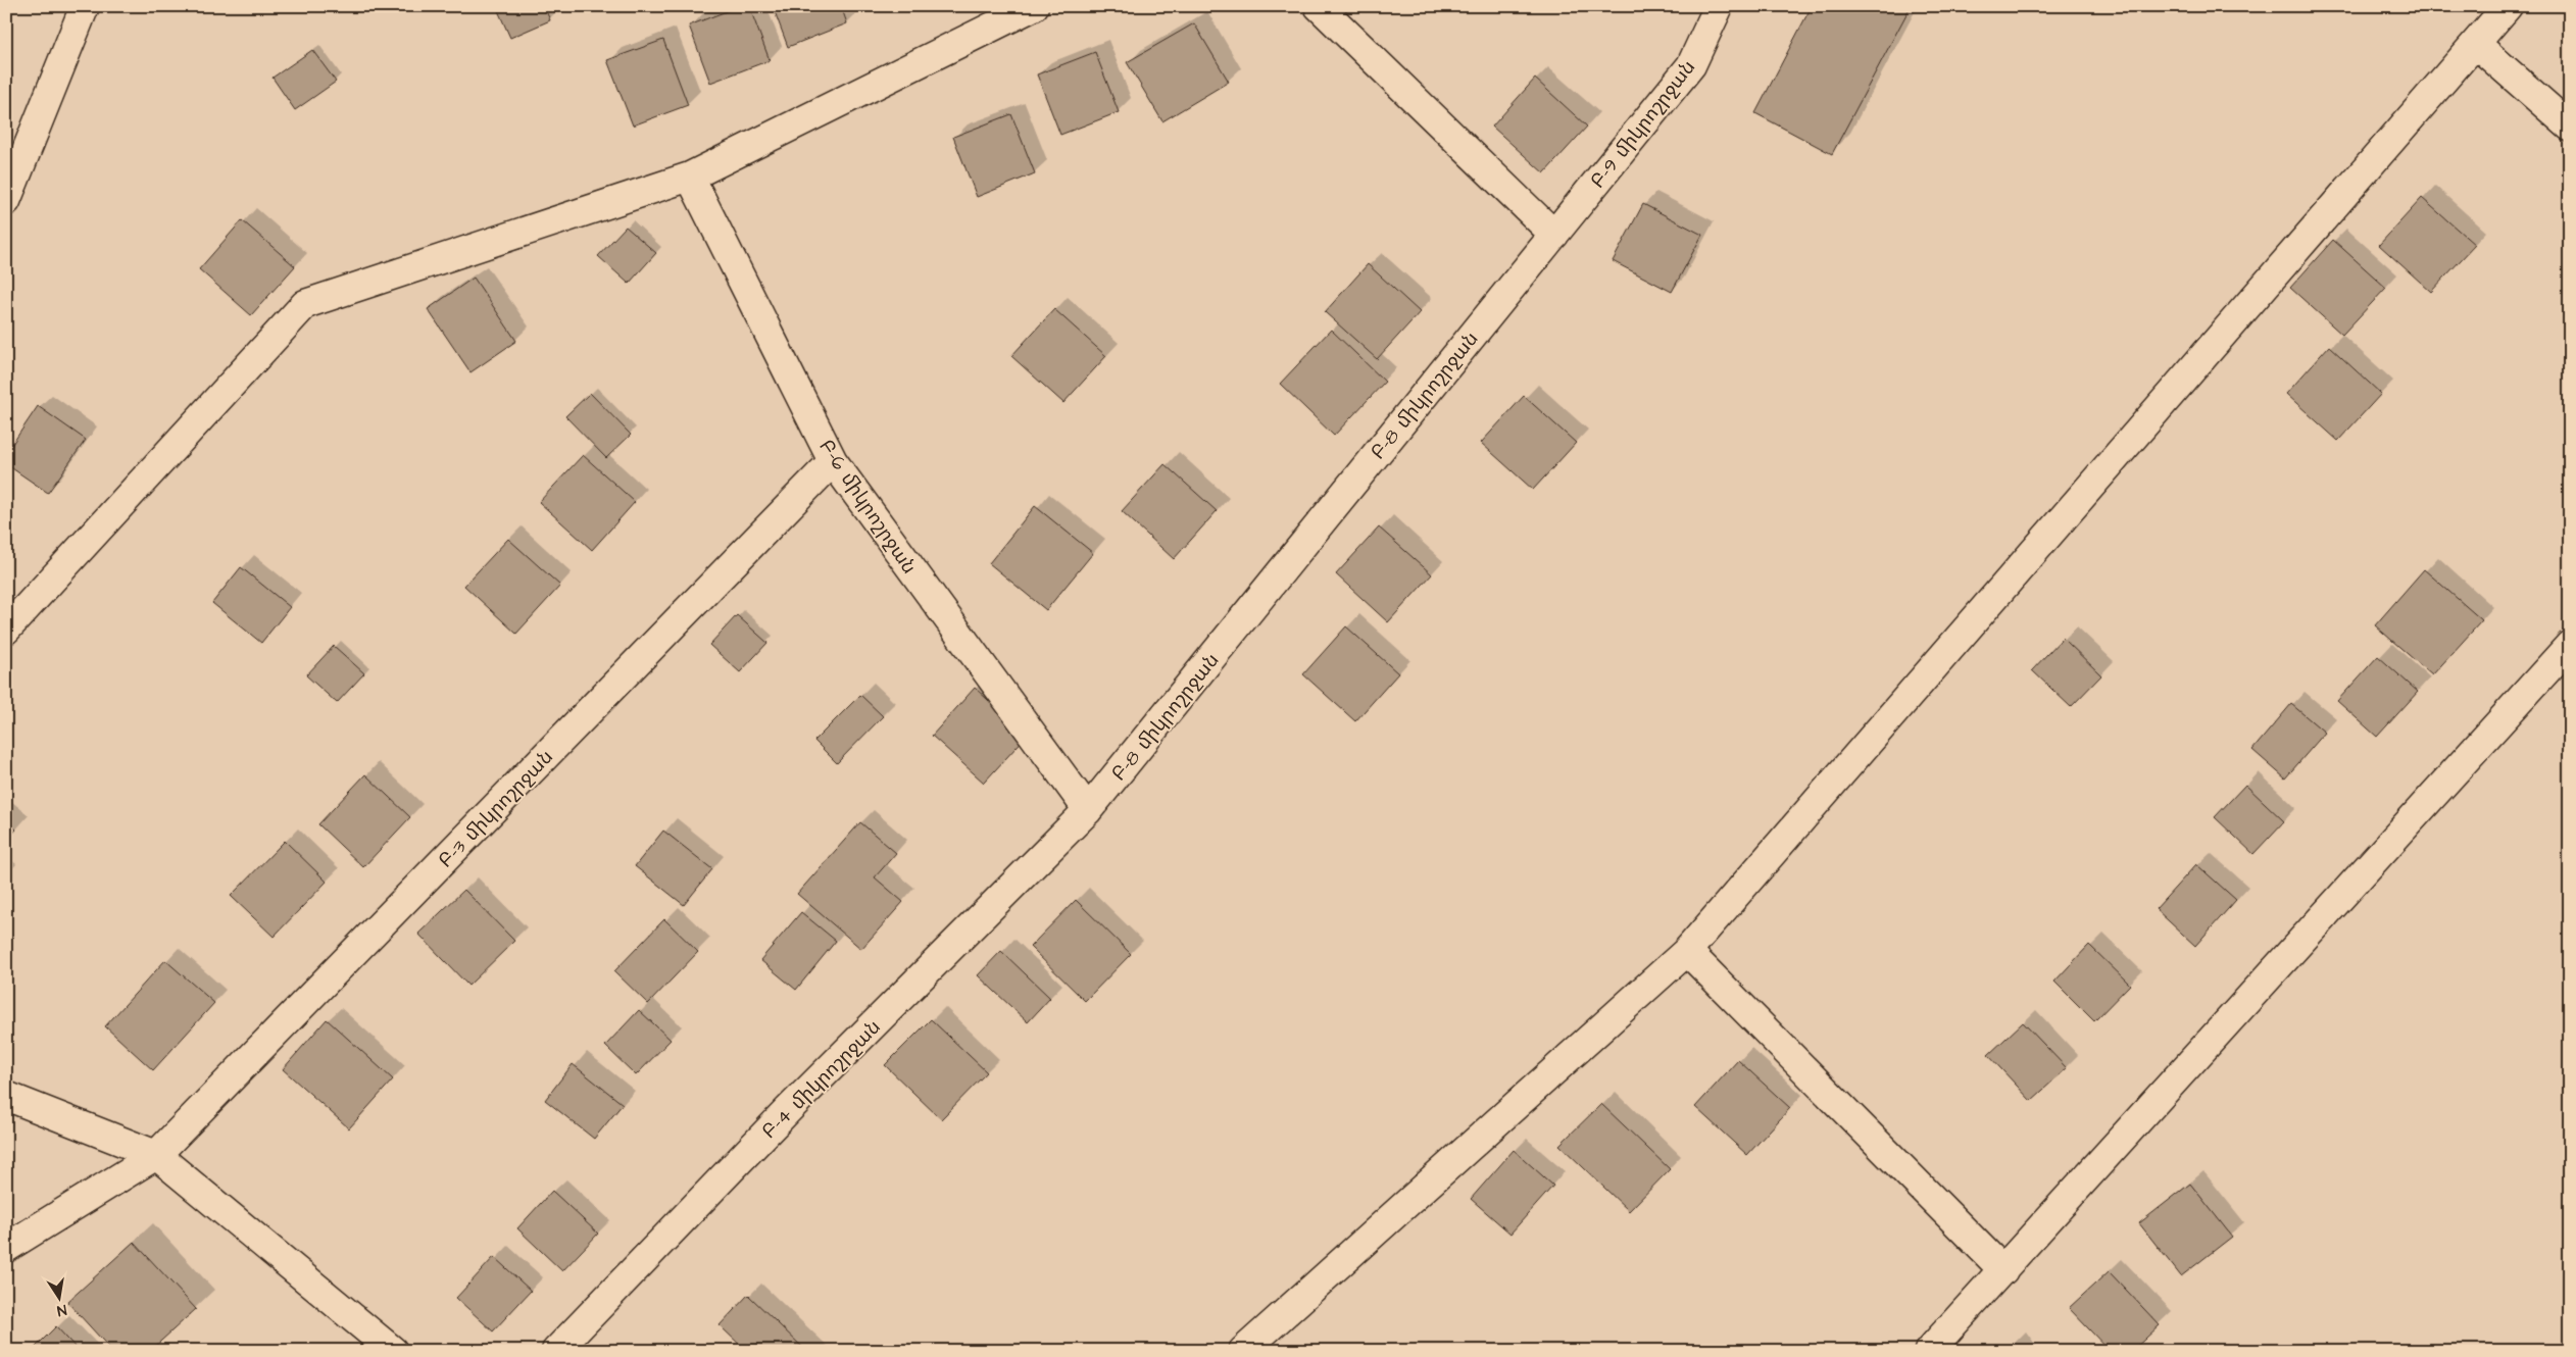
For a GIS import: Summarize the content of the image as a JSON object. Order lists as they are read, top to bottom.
{
  "streets": {
    "street": [
      "Բ-9 միկրոշրջան",
      "Բ-8 միկրոշրջան",
      "Բ-6 միկրոշրջան",
      "Բ-3 միկրոշրջան",
      "Բ-4 միկրոշրջան"
    ]
  },
  "crossings": [
    ["Բ-9 միկրոշրջան", "Բ-8 միկրոշրջան"],
    ["Բ-8 միկրոշրջան", "Բ-6 միկրոշրջան"],
    ["Բ-8 միկրոշրջան", "Բ-4 միկրոշրջան"],
    ["Բ-6 միկրոշրջան", "Բ-3 միկրոշրջան"],
    ["Բ-6 միկրոշրջան", "Բ-4 միկրոշրջան"]
  ],
  "north": "bottom"
}
